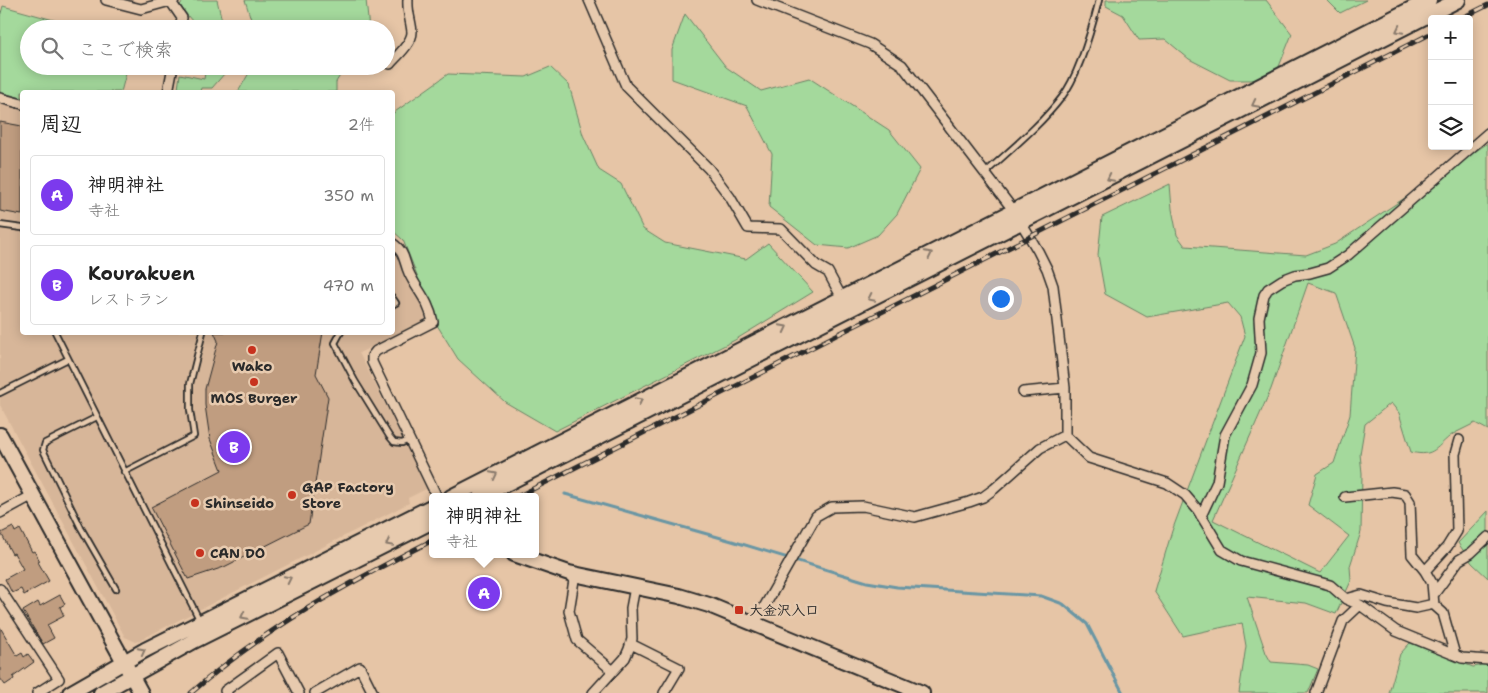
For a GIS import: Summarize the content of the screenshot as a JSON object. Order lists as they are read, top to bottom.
{
  "places": {
    "other": [
      "Wako",
      "MOS Burger",
      "GAP Factory Store",
      "Shinseido",
      "CAN DO"
    ],
    "transit": ["大金沢入口"]
  },
  "page": {
    "map_buttons": ["+", "−"],
    "search": "ここで検索",
    "heading": ["周辺", "2件"],
    "list": [
      {
        "mark": "A",
        "name": "神明神社",
        "note": "寺社",
        "value": "350 m"
      },
      {
        "mark": "B",
        "name": "Kourakuen",
        "note": "レストラン",
        "value": "470 m"
      }
    ],
    "pins": ["B", "A"],
    "popup": ["神明神社", "寺社"]
  }
}
